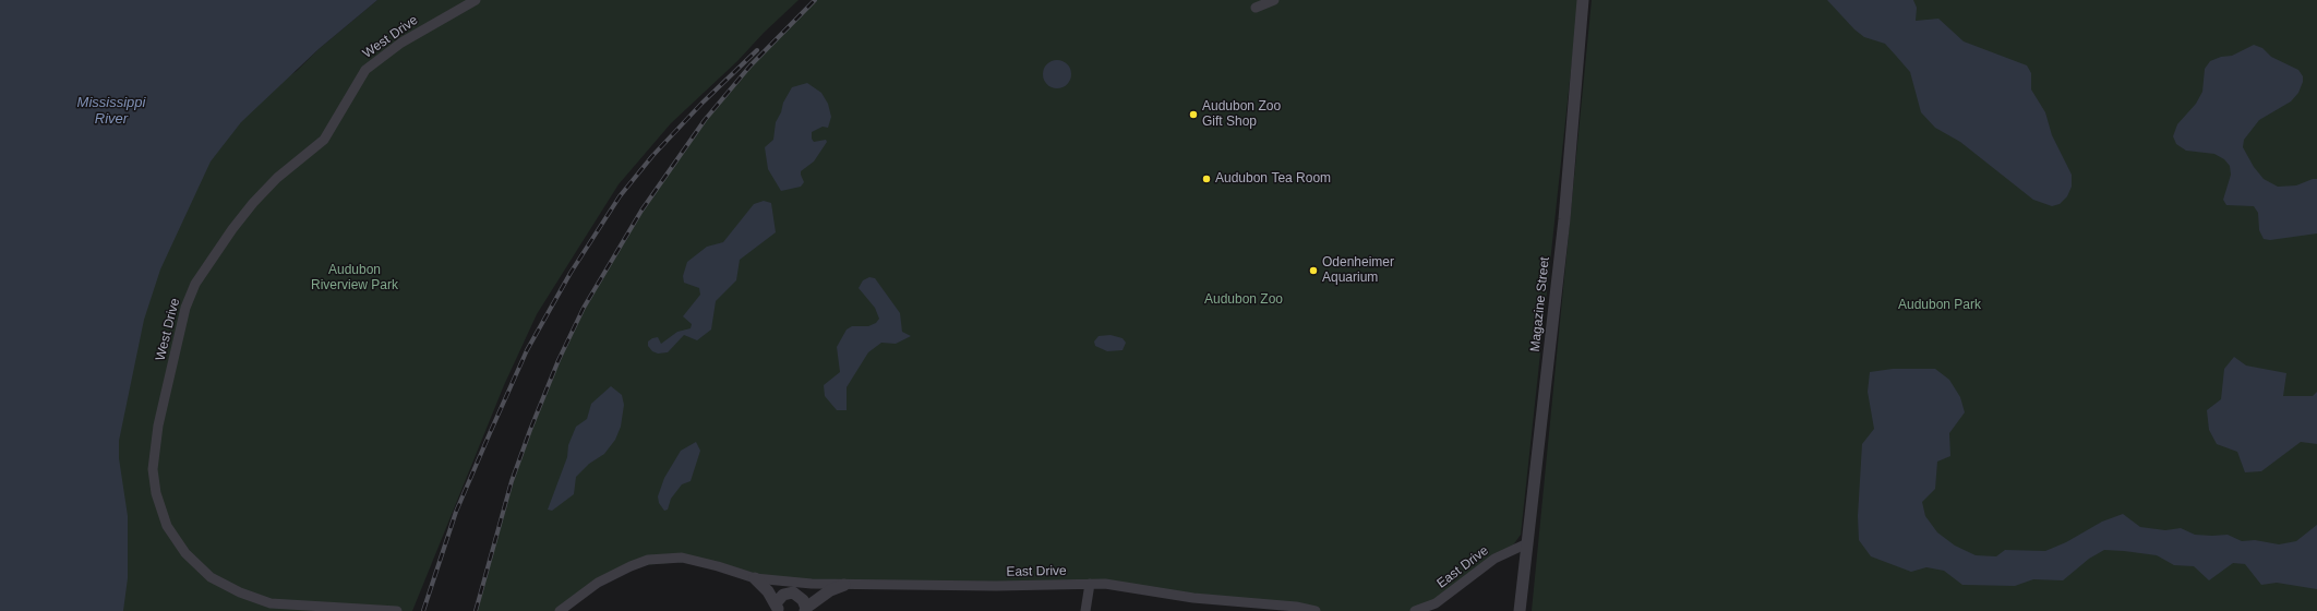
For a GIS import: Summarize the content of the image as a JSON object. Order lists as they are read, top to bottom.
{
  "streets": {
    "street": ["West Drive", "Magazine Street", "East Drive"]
  },
  "crossings": [
    ["Magazine Street", "East Drive"]
  ],
  "water": ["Mississippi River"],
  "parks": ["Audubon Riverview Park", "Audubon Zoo", "Audubon Park"],
  "places": ["Audubon Zoo Gift Shop", "Audubon Tea Room", "Odenheimer Aquarium"]
}
